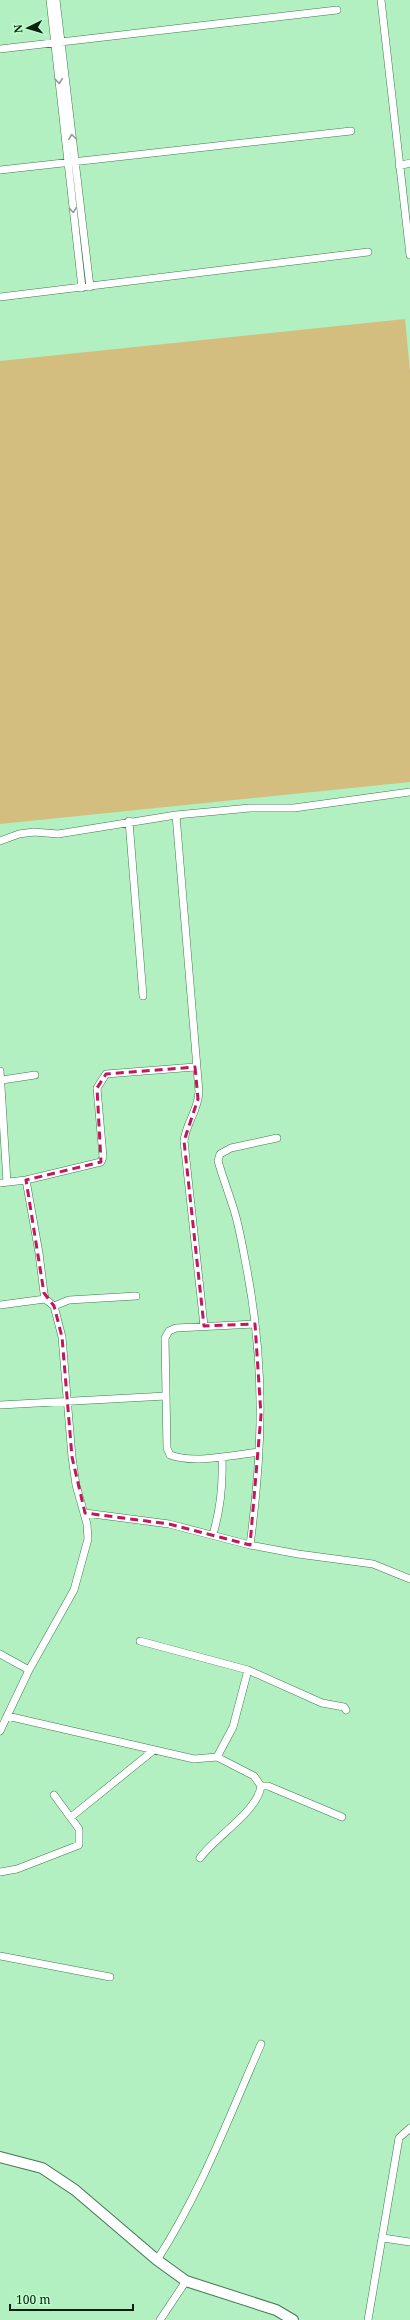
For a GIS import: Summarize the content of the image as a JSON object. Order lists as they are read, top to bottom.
{
  "scale_bar": "100 m",
  "north": "left"
}
